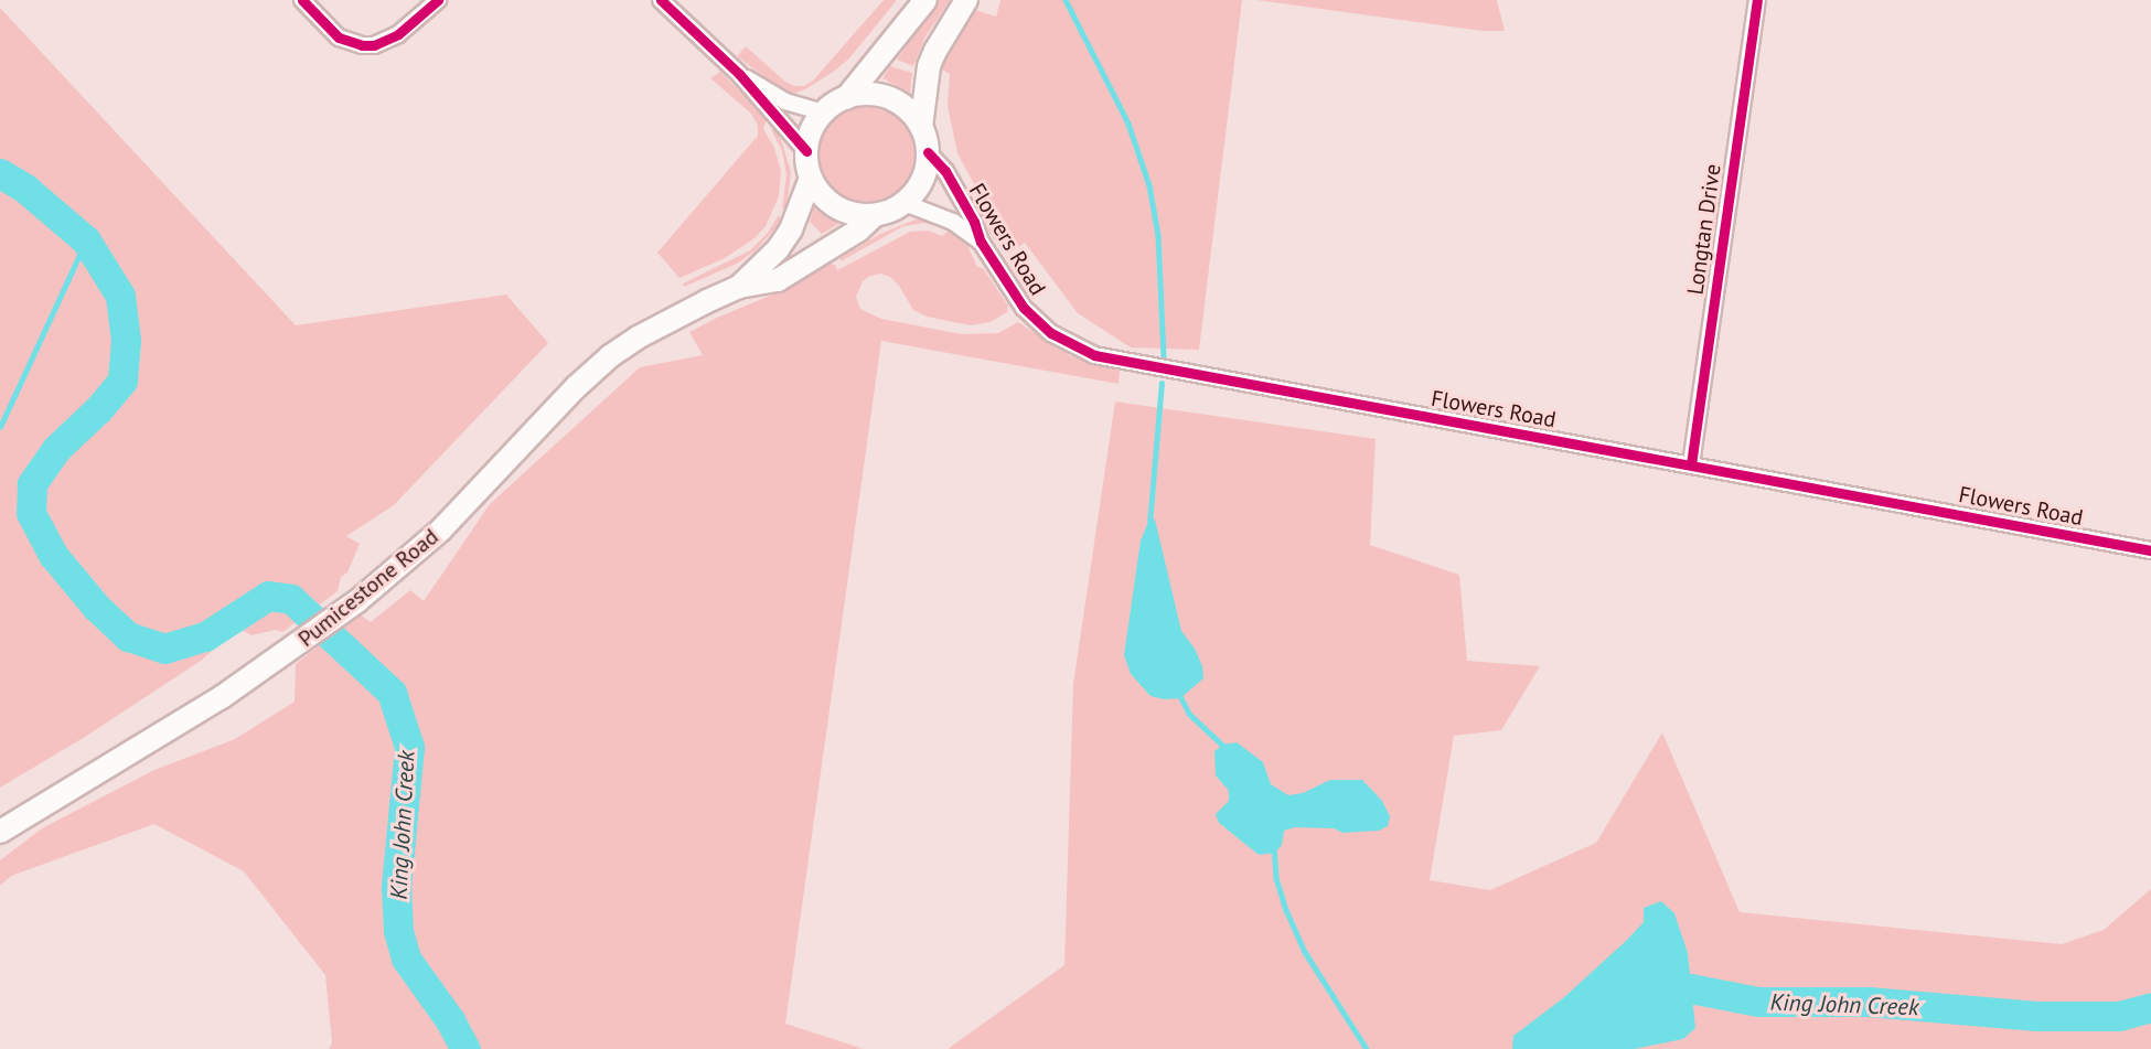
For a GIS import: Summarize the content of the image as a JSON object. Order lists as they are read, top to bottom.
{
  "streets": {
    "main road": ["Pumicestone Road"],
    "street": ["Longtan Drive", "Flowers Road"]
  },
  "crossings": [
    ["Longtan Drive", "Flowers Road"],
    ["Flowers Road", "Pumicestone Road"]
  ],
  "water": ["King John Creek"]
}
